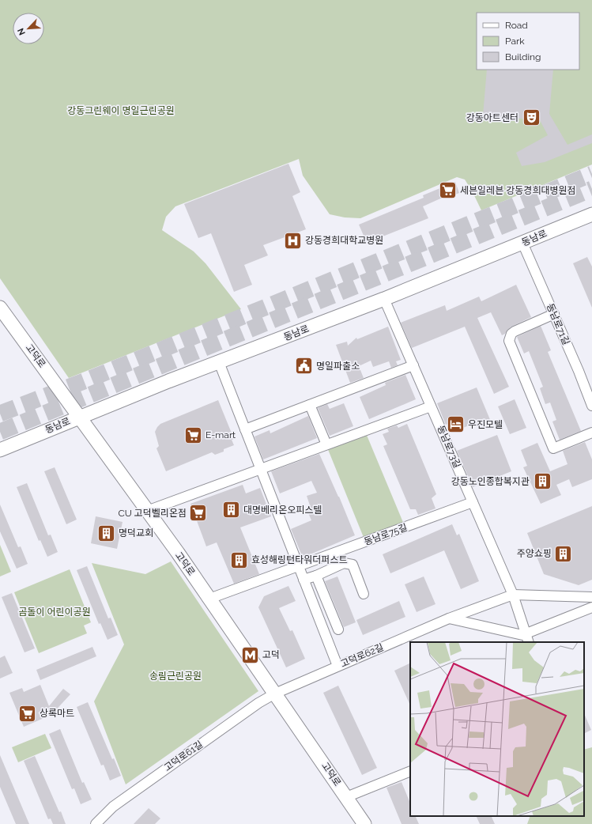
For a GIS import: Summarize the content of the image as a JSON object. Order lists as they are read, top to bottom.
{
  "streets": {
    "main road": ["동남로", "고덕로"],
    "street": [
      "동남로71길",
      "동남로73길",
      "동남로75길",
      "고덕로62길",
      "고덕로61길"
    ]
  },
  "crossings": [
    ["동남로", "동남로71길"],
    ["동남로", "고덕로"],
    ["동남로", "동남로73길"],
    ["고덕로", "동남로75길"],
    ["고덕로", "고덕로62길"],
    ["고덕로", "고덕로61길"],
    ["동남로73길", "동남로75길"],
    ["동남로73길", "고덕로62길"],
    ["고덕로62길", "고덕로61길"]
  ],
  "parks": ["강동그린웨이 명일근린공원", "곰돌이 어린이공원", "송림근린공원"],
  "places": {
    "theatre": ["강동아트센터"],
    "supermarket": [
      "세븐일레븐 강동경희대병원점",
      "E-mart",
      "CU 고덕벨리온점",
      "상록마트"
    ],
    "hospital": ["강동경희대학교병원"],
    "public building": ["명일파출소"],
    "hotel": ["우진모텔"],
    "building": [
      "강동노인종합복지관",
      "대명베리온오피스텔",
      "명덕교회",
      "주양쇼핑",
      "효성해링턴타워더퍼스트"
    ],
    "metro station": ["고덕"]
  },
  "legend": ["Road", "Park", "Building"],
  "north": "bottom left"
}
